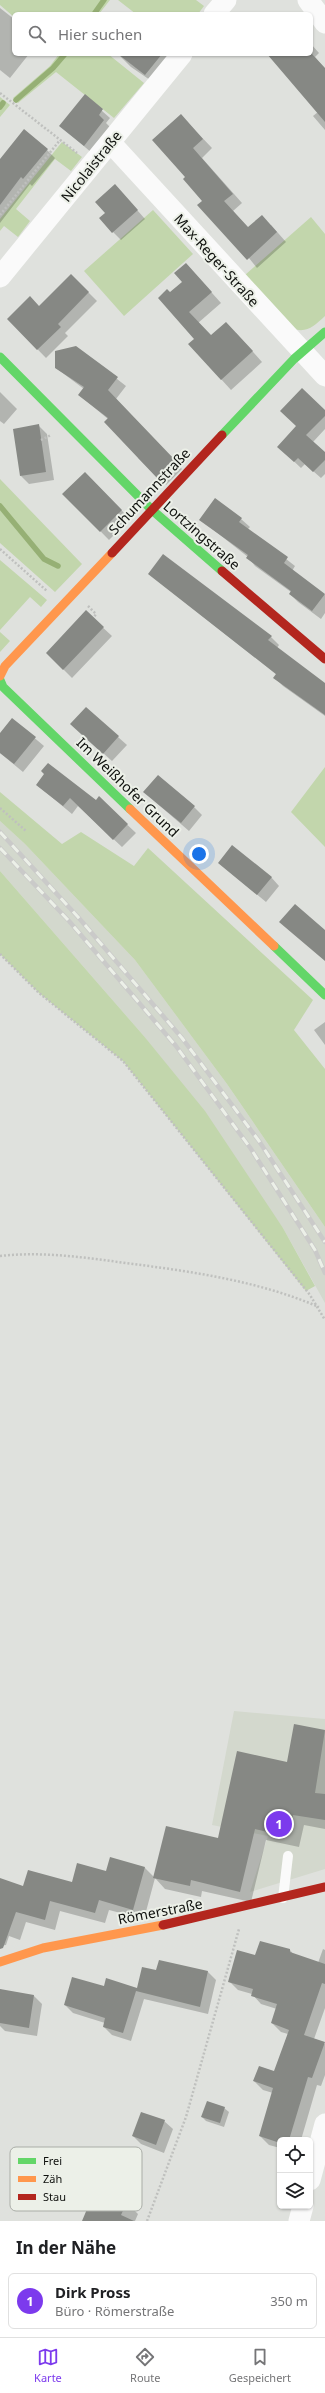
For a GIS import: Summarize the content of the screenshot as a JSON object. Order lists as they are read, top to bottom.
{
  "streets": {
    "street": [
      "Nicolaistraße",
      "Max-Reger-Straße",
      "Schumannstraße",
      "Lortzingstraße",
      "Im Weißhofer Grund",
      "Römerstraße"
    ]
  },
  "crossings": [
    ["Nicolaistraße", "Max-Reger-Straße"],
    ["Max-Reger-Straße", "Schumannstraße"],
    ["Schumannstraße", "Lortzingstraße"]
  ],
  "legend": ["Frei", "Zäh", "Stau"],
  "page": {
    "search": "Hier suchen",
    "pins": "1",
    "heading": "In der Nähe",
    "list": [
      {
        "mark": "1",
        "name": "Dirk Pross",
        "note": "Büro · Römerstraße",
        "value": "350 m"
      }
    ],
    "nav": ["Karte", "Route", "Gespeichert"]
  }
}
